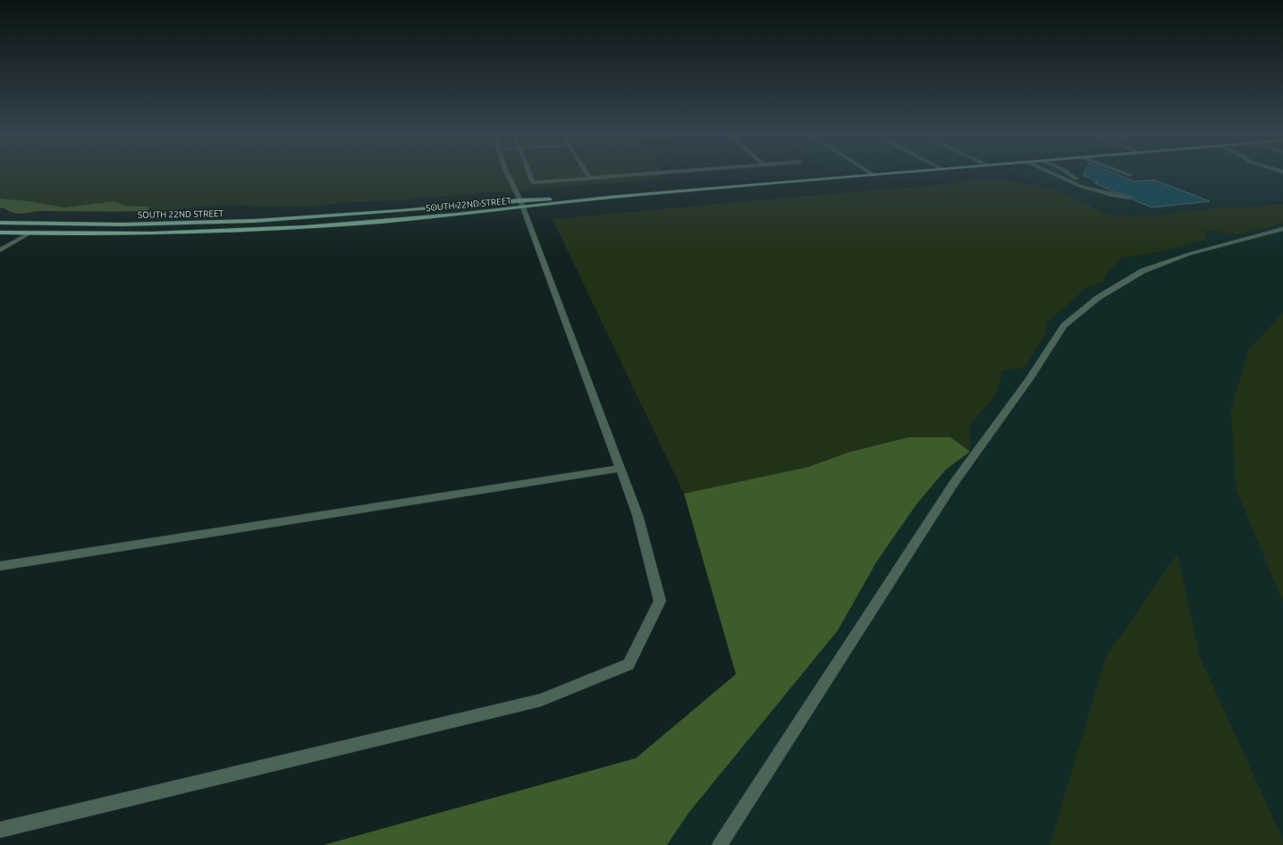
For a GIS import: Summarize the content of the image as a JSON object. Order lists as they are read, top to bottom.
{
  "streets": {
    "main road": ["SOUTH 22ND STREET"]
  }
}
